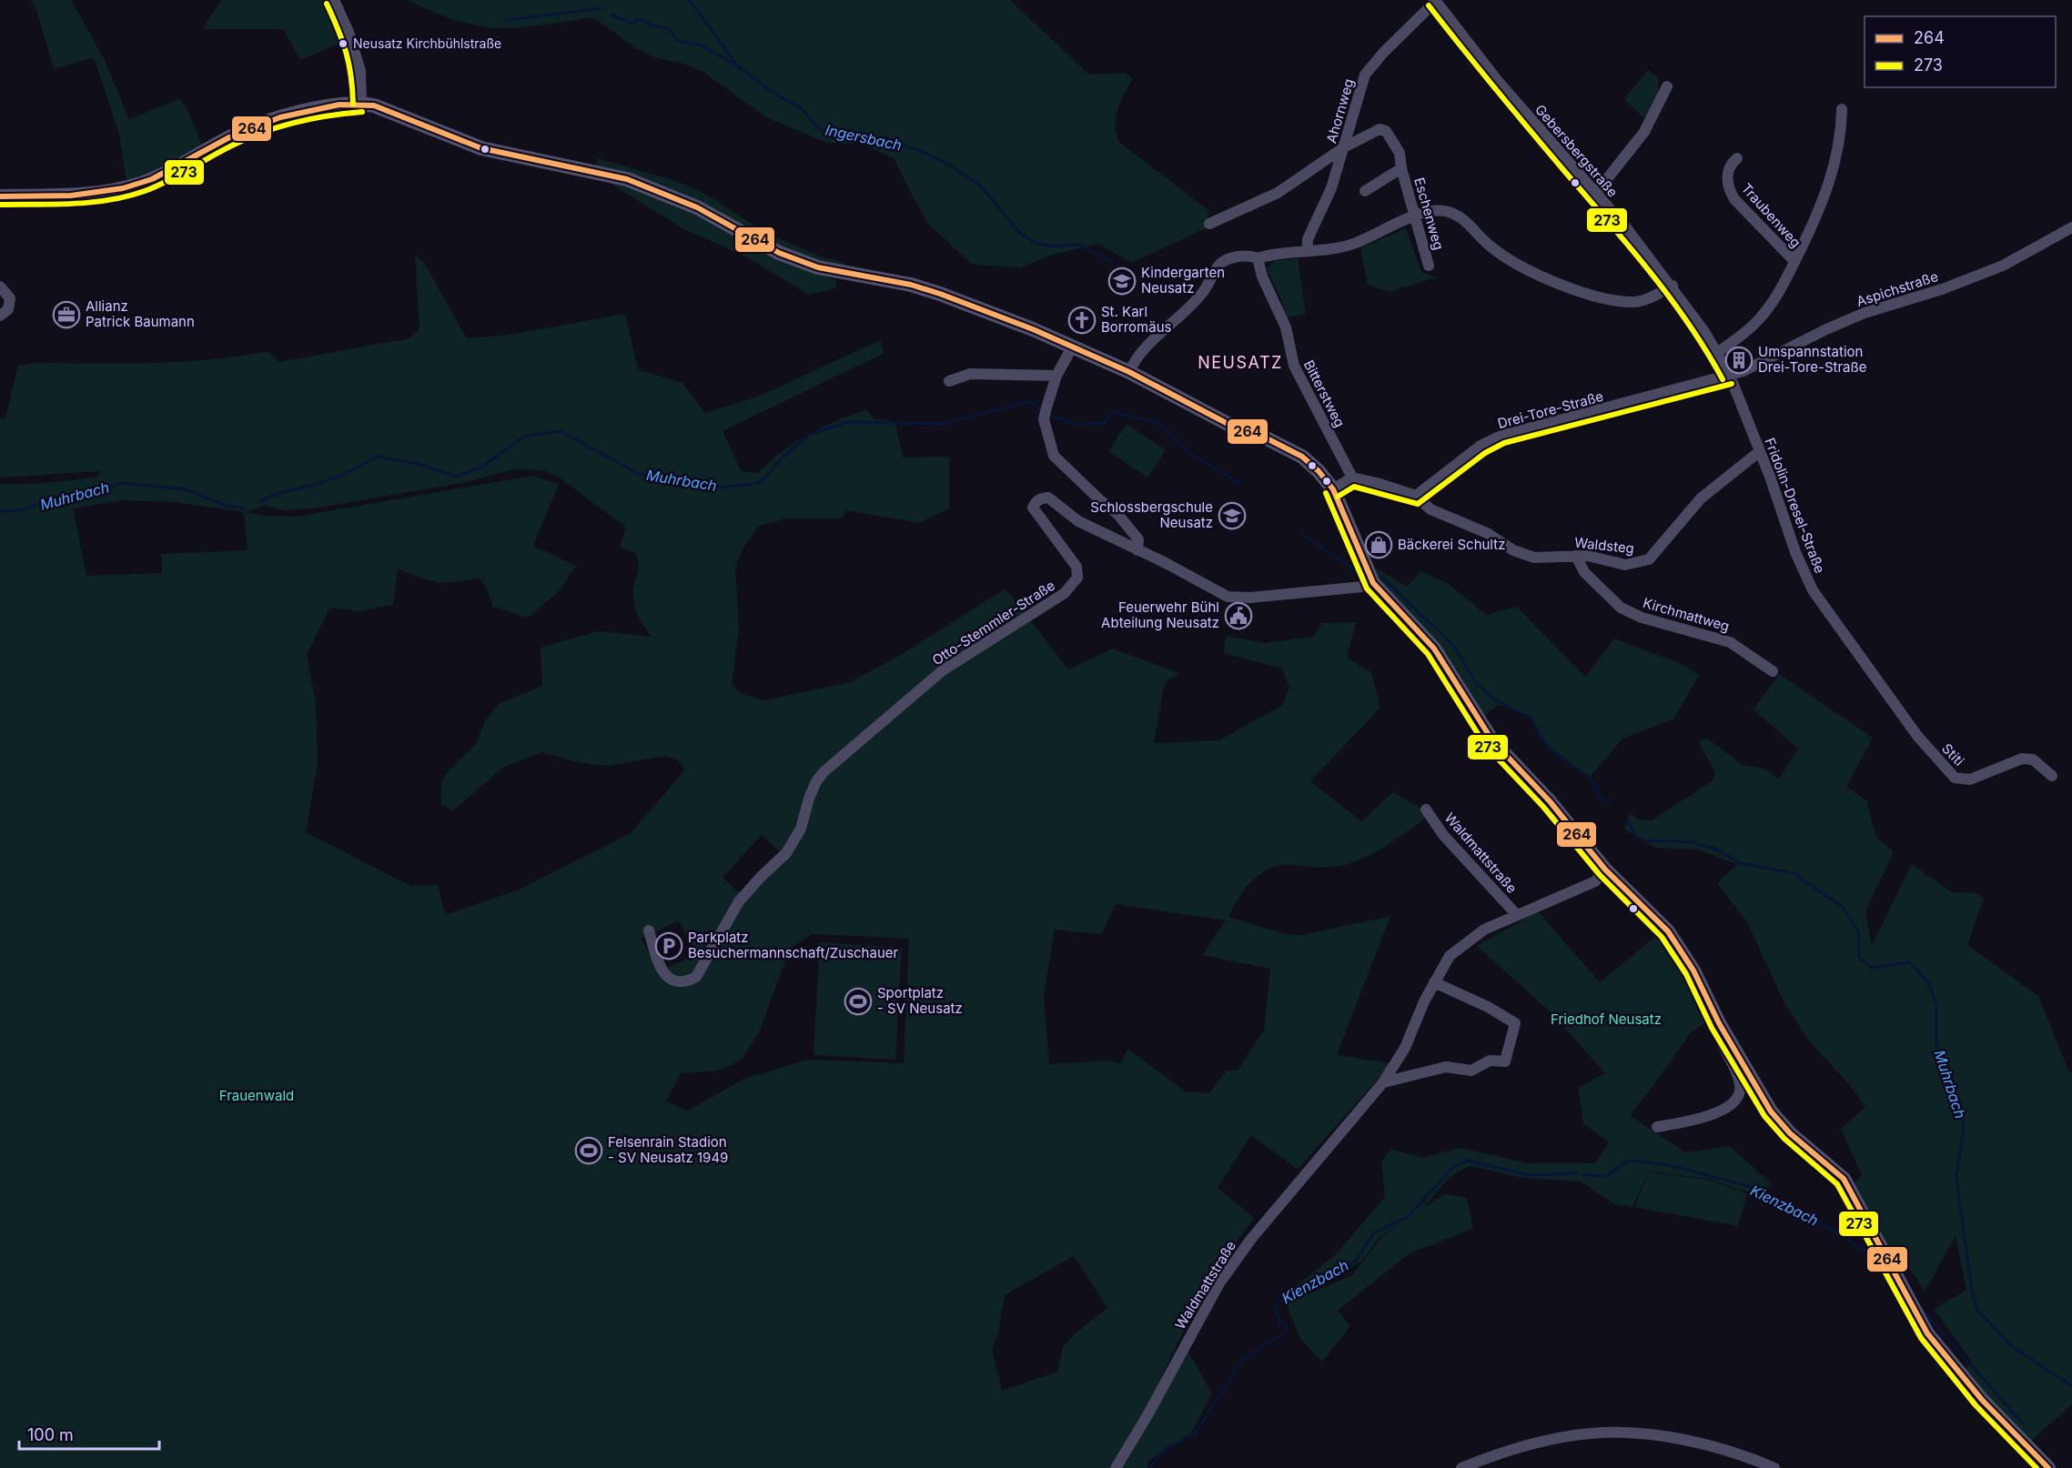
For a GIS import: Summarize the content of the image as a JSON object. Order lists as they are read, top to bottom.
{
  "streets": {
    "street": [
      "Ahornweg",
      "Gebersbergstraße",
      "Eschenweg",
      "Traubenweg",
      "Aspichstraße",
      "Bitterstweg",
      "Drei-Tore-Straße",
      "Fridolin-Dresel-Straße",
      "Waldsteg",
      "Kirchmattweg",
      "Otto-Stemmler-Straße",
      "Stiti",
      "Waldmattstraße"
    ]
  },
  "crossings": [
    ["Ahornweg", "Gebersbergstraße"],
    ["Ahornweg", "Eschenweg"],
    ["Gebersbergstraße", "Aspichstraße"],
    ["Gebersbergstraße", "Drei-Tore-Straße"],
    ["Gebersbergstraße", "Fridolin-Dresel-Straße"],
    ["Aspichstraße", "Drei-Tore-Straße"],
    ["Aspichstraße", "Fridolin-Dresel-Straße"],
    ["Drei-Tore-Straße", "Fridolin-Dresel-Straße"],
    ["Drei-Tore-Straße", "Waldsteg"],
    ["Fridolin-Dresel-Straße", "Waldsteg"],
    ["Fridolin-Dresel-Straße", "Stiti"],
    ["Waldsteg", "Kirchmattweg"]
  ],
  "districts": ["NEUSATZ"],
  "water": ["Ingersbach", "Muhrbach", "Kienzbach"],
  "parks": ["Friedhof Neusatz", "Frauenwald"],
  "places": {
    "other": ["Neusatz Kirchbühlstraße"],
    "school or university": ["Kindergarten Neusatz", "Schlossbergschule Neusatz"],
    "office": ["Allianz Patrick Baumann"],
    "church": ["St. Karl Borromäus"],
    "building": ["Umspannstation Drei-Tore-Straße"],
    "shop": ["Bäckerei Schultz"],
    "public building": ["Feuerwehr Bühl Abteilung Neusatz"],
    "parking": ["Parkplatz Besuchermannschaft/Zuschauer"],
    "sports": ["Sportplatz - SV Neusatz", "Felsenrain Stadion - SV Neusatz 1949"]
  },
  "lines": ["transit line 273", "transit line 264"],
  "legend": ["264", "273"],
  "scale_bar": "100 m"
}
